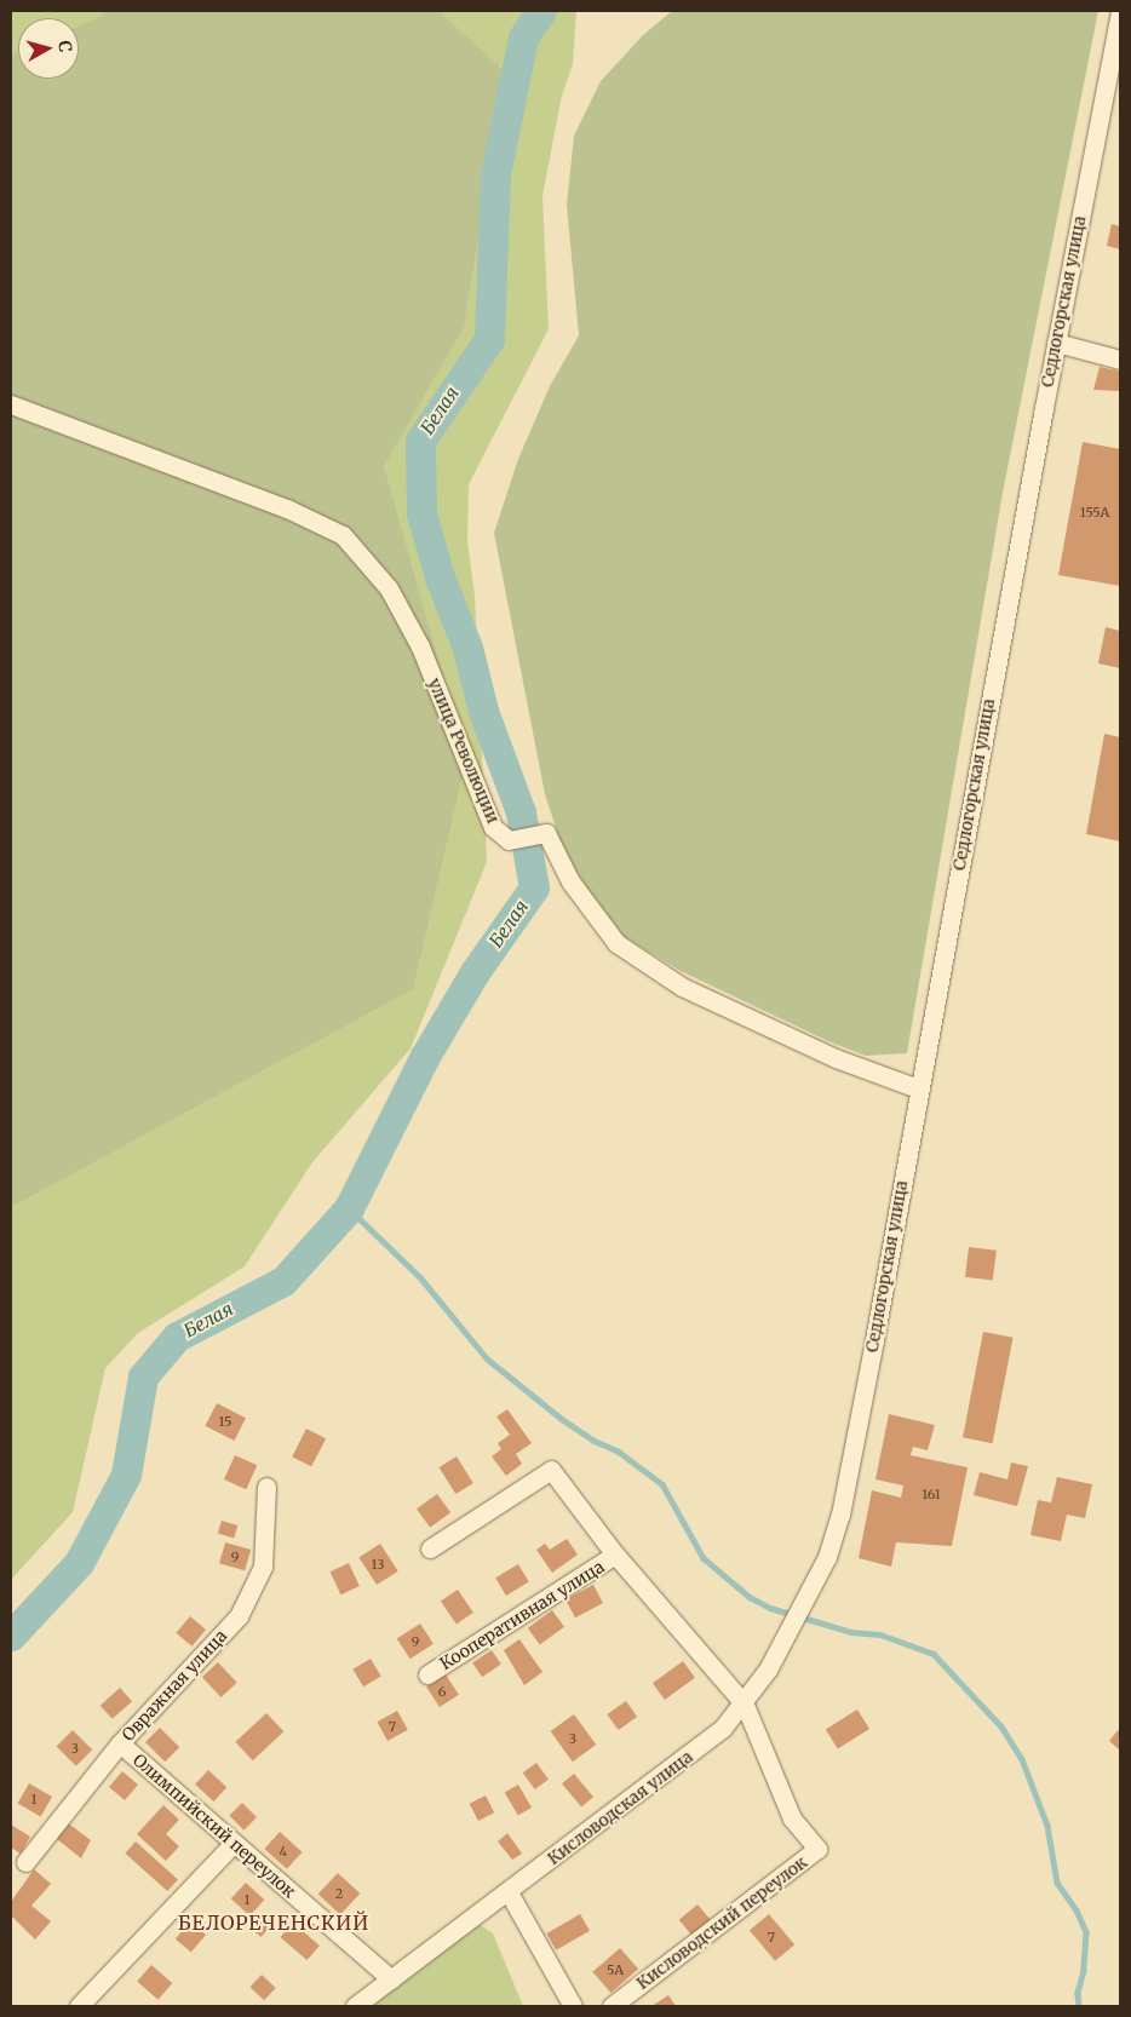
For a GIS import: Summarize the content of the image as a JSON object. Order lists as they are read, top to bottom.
{
  "streets": {
    "street": [
      "Седлогорская улица",
      "улица Революции",
      "Кооперативная улица",
      "Овражная улица",
      "Кисловодская улица",
      "Олимпийский переулок",
      "Кисловодский переулок"
    ]
  },
  "crossings": [
    ["Седлогорская улица", "улица Революции"],
    ["Седлогорская улица", "Кисловодская улица"],
    ["Кооперативная улица", "Кисловодская улица"],
    ["Кооперативная улица", "Кисловодский переулок"],
    ["Овражная улица", "Олимпийский переулок"],
    ["Кисловодская улица", "Олимпийский переулок"],
    ["Кисловодская улица", "Кисловодский переулок"]
  ],
  "districts": ["БЕЛОРЕЧЕНСКИЙ"],
  "water": ["Белая"],
  "house_numbers": [
    "155А",
    "15",
    "161",
    "9",
    "13",
    "9",
    "6",
    "7",
    "3",
    "3",
    "1",
    "4",
    "2",
    "1",
    "7",
    "5А"
  ],
  "north": "right"
}
